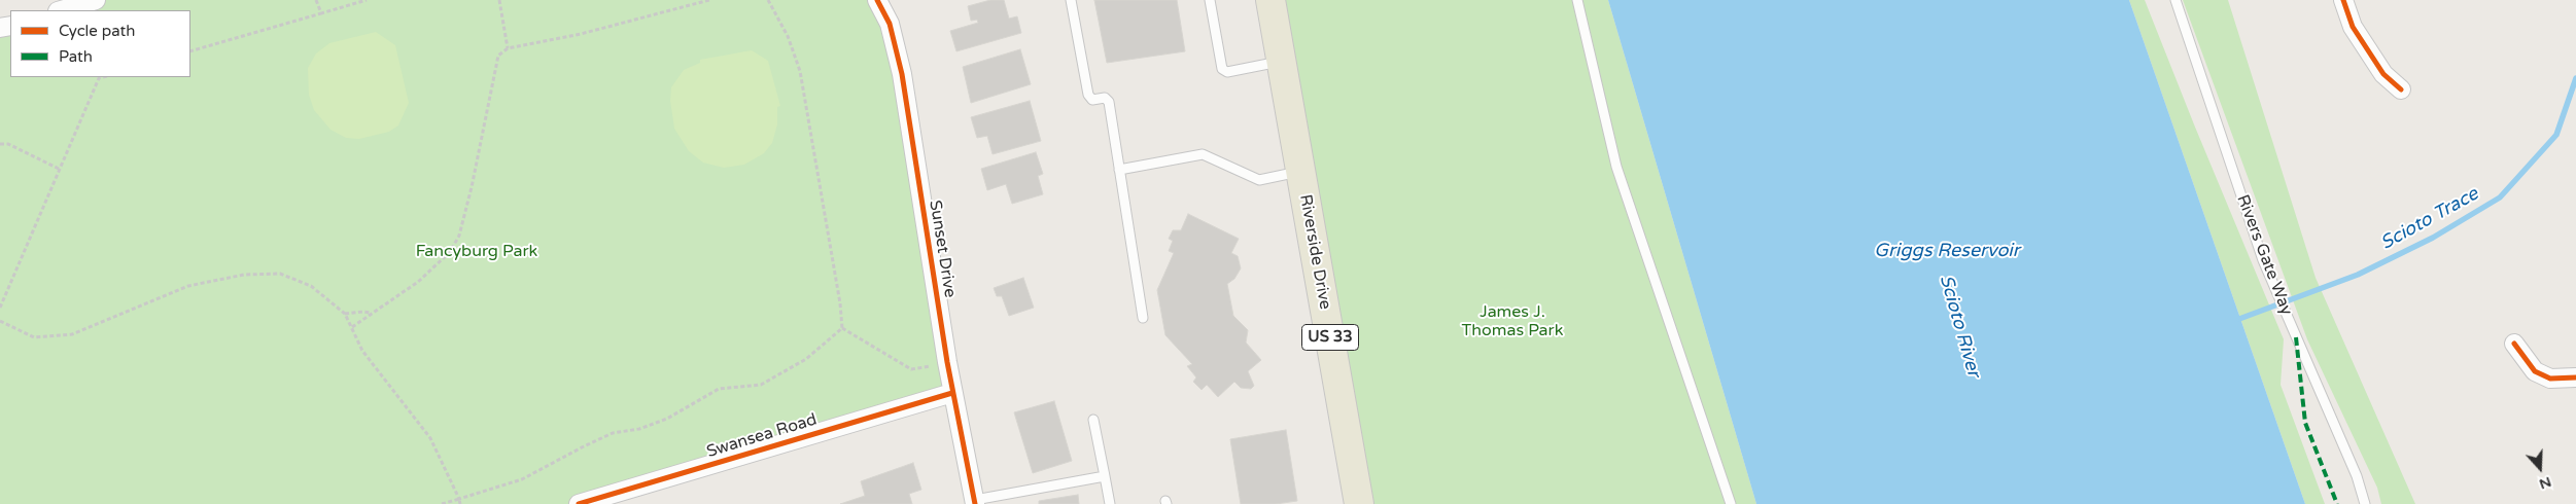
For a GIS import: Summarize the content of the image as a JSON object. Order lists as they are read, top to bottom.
{
  "streets": {
    "main road": ["Riverside Drive", "US 33"],
    "street": ["Sunset Drive", "Swansea Road"],
    "lane": ["Rivers Gate Way"]
  },
  "crossings": [
    ["Sunset Drive", "Swansea Road"]
  ],
  "water": ["Scioto Trace", "Griggs Reservoir", "Scioto River"],
  "parks": ["Fancyburg Park", "James J. Thomas Park"],
  "legend": ["Cycle path", "Path"],
  "north": "bottom"
}
